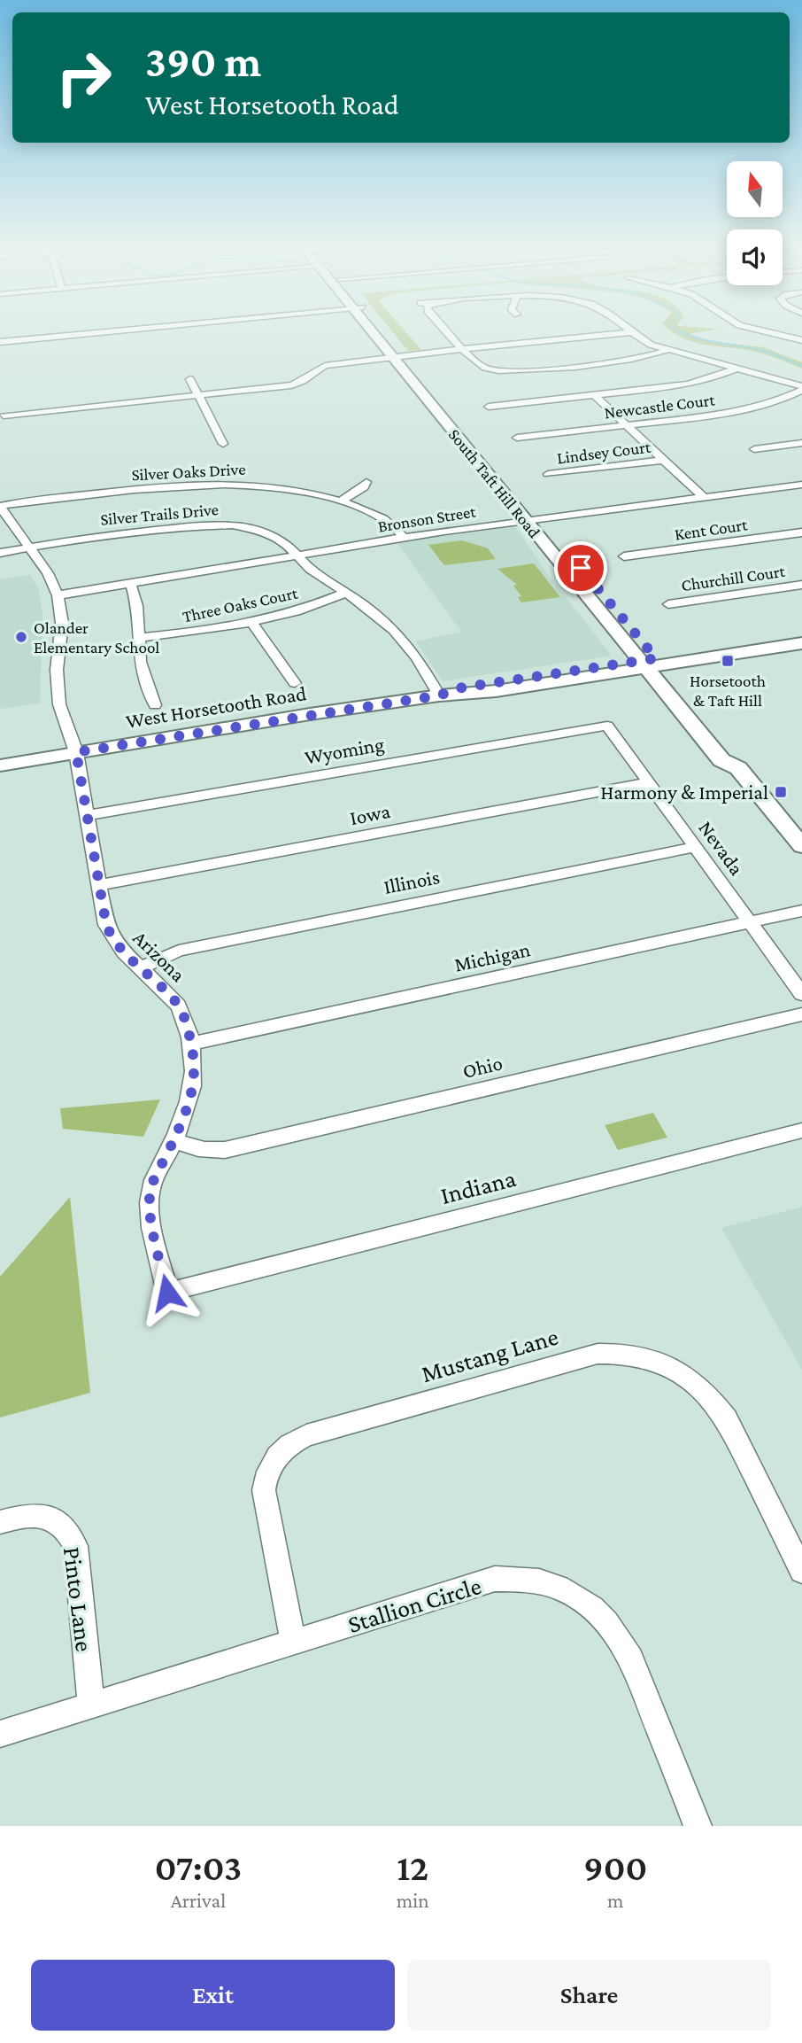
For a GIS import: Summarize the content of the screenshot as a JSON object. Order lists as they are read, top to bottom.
{
  "streets": {
    "main road": ["South Taft Hill Road", "West Horsetooth Road"],
    "street": [
      "Newcastle Court",
      "Lindsey Court",
      "Silver Oaks Drive",
      "Silver Trails Drive",
      "Bronson Street",
      "Kent Court",
      "Churchill Court",
      "Three Oaks Court",
      "Wyoming",
      "Iowa",
      "Nevada",
      "Illinois",
      "Arizona",
      "Michigan",
      "Ohio",
      "Indiana",
      "Mustang Lane",
      "Pinto Lane",
      "Stallion Circle"
    ]
  },
  "crossings": [
    ["Silver Oaks Drive", "Bronson Street"],
    ["Silver Oaks Drive", "Arizona"],
    ["South Taft Hill Road", "Bronson Street"],
    ["South Taft Hill Road", "West Horsetooth Road"],
    ["Silver Trails Drive", "Bronson Street"],
    ["Silver Trails Drive", "Three Oaks Court"],
    ["Silver Trails Drive", "West Horsetooth Road"],
    ["Silver Trails Drive", "Arizona"],
    ["Bronson Street", "Arizona"],
    ["West Horsetooth Road", "Arizona"],
    ["Wyoming", "Nevada"],
    ["Wyoming", "Arizona"],
    ["Iowa", "Nevada"],
    ["Iowa", "Arizona"],
    ["Nevada", "Illinois"],
    ["Nevada", "Michigan"],
    ["Illinois", "Arizona"],
    ["Arizona", "Michigan"],
    ["Arizona", "Ohio"],
    ["Arizona", "Indiana"],
    ["Mustang Lane", "Stallion Circle"],
    ["Pinto Lane", "Stallion Circle"]
  ],
  "places": {
    "other": ["Olander Elementary School"],
    "transit": ["Horsetooth & Taft Hill", "Harmony & Imperial"]
  },
  "north": "top",
  "page": {
    "turn": ["390 m", "West Horsetooth Road"],
    "eta": [
      "07:03",
      "Arrival",
      "12",
      "min",
      "900",
      "m"
    ],
    "buttons": ["Exit", "Share"]
  }
}
